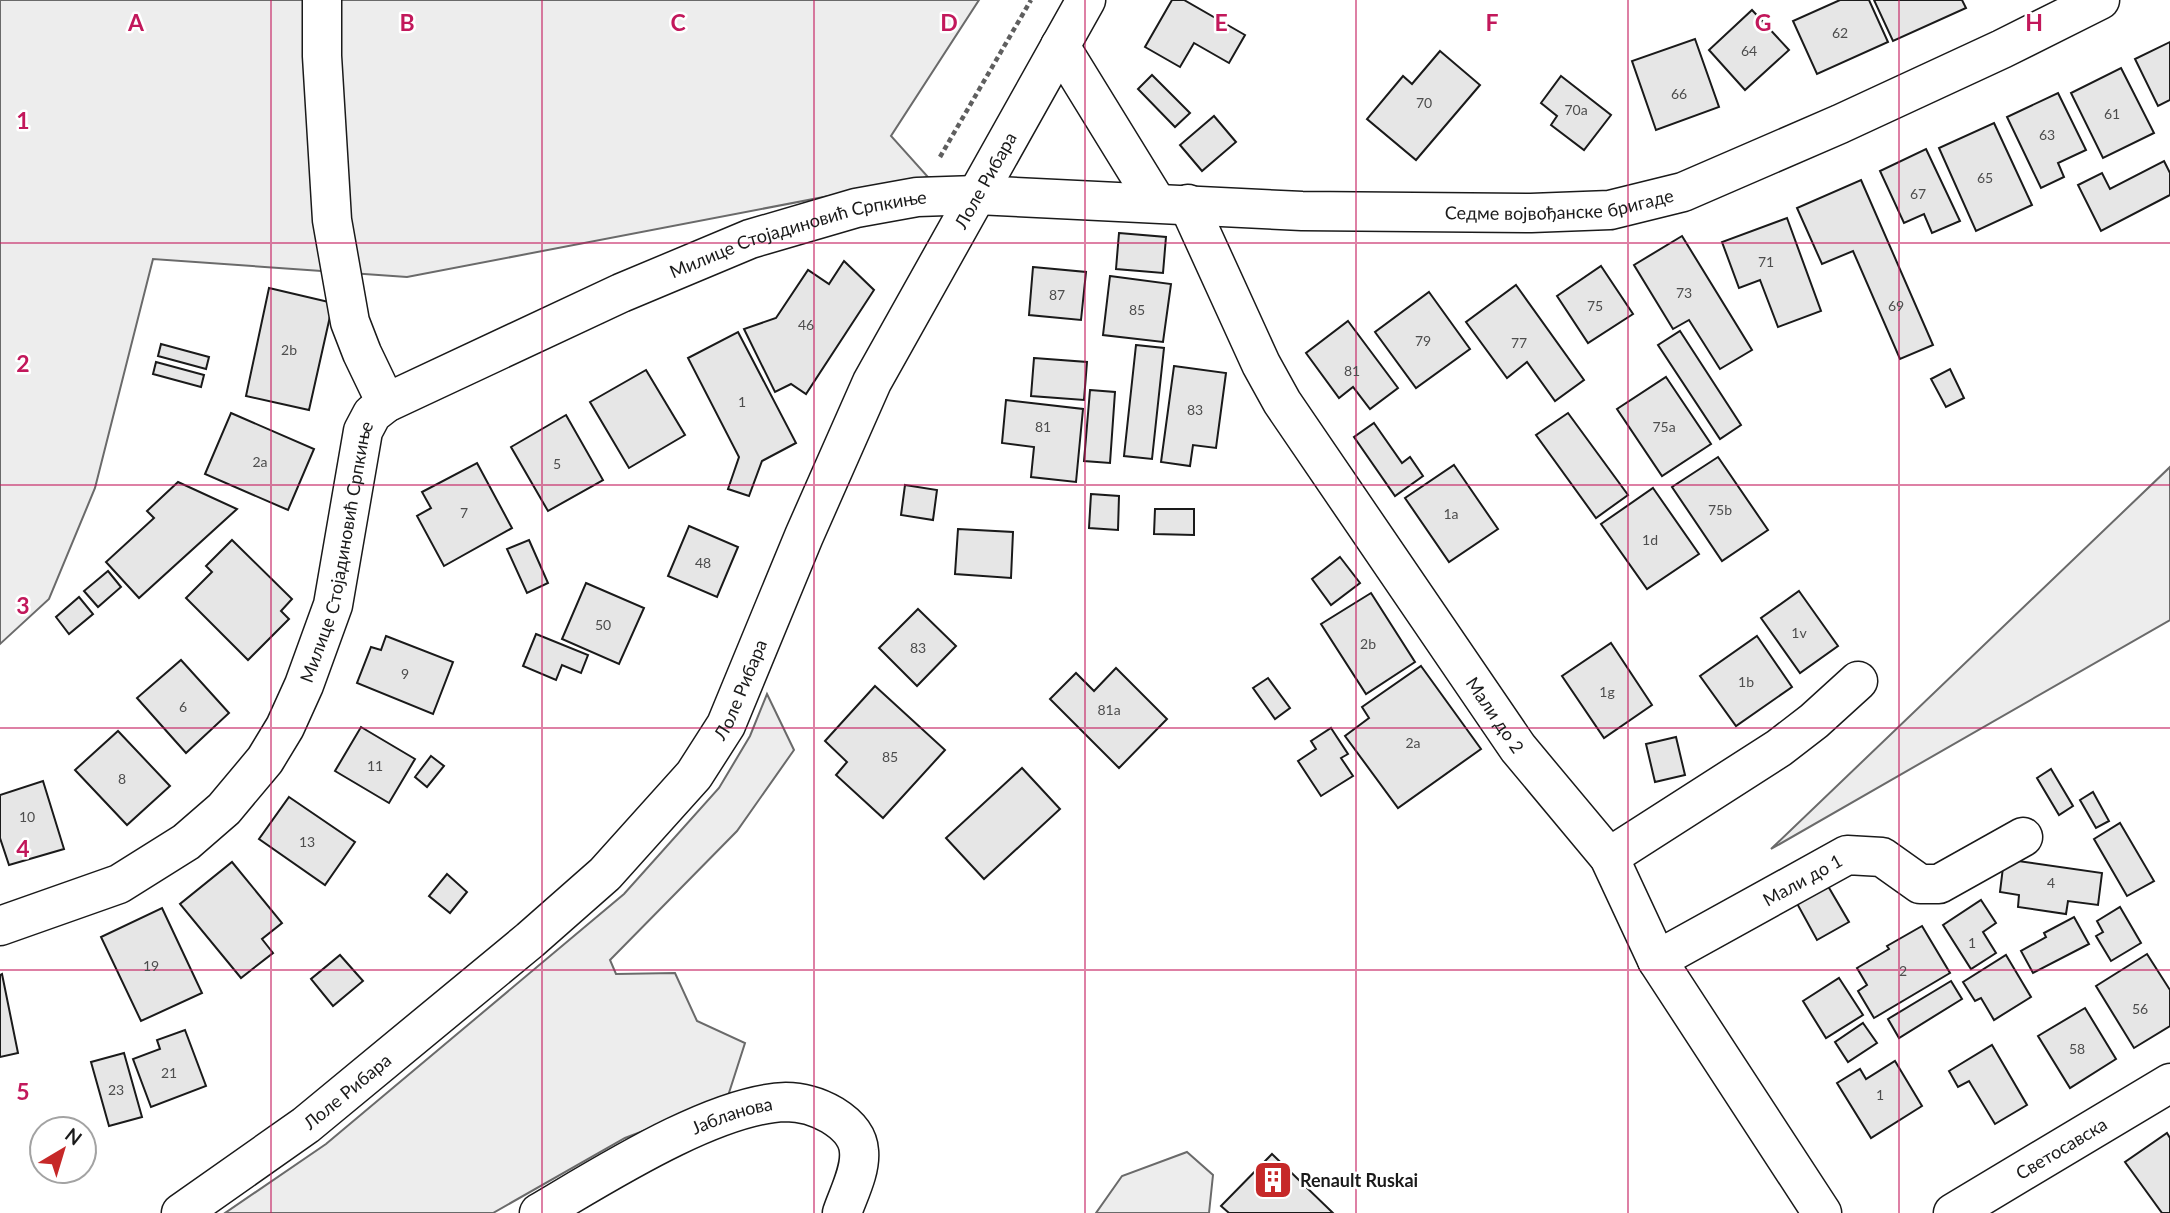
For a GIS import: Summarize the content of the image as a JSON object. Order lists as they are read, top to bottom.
{
  "streets": {
    "street": [
      "Лоле Рибара",
      "Седме војвођанске бригаде",
      "Милице Стојадиновић Српкиње",
      "Мали до 2",
      "Мали до 1",
      "Јабланова",
      "Светосавска"
    ]
  },
  "crossings": [
    ["Лоле Рибара", "Седме војвођанске бригаде"],
    ["Лоле Рибара", "Милице Стојадиновић Српкиње"],
    ["Лоле Рибара", "Мали до 2"],
    ["Седме војвођанске бригаде", "Милице Стојадиновић Српкиње"],
    ["Седме војвођанске бригаде", "Мали до 2"],
    ["Мали до 2", "Мали до 1"]
  ],
  "places": {
    "building": ["Renault Ruskai"]
  },
  "house_numbers": [
    "62",
    "64",
    "66",
    "70",
    "70a",
    "61",
    "63",
    "65",
    "67",
    "71",
    "73",
    "87",
    "75",
    "69",
    "85",
    "46",
    "79",
    "77",
    "2b",
    "81",
    "1",
    "83",
    "81",
    "75a",
    "2a",
    "5",
    "75b",
    "7",
    "1a",
    "1d",
    "48",
    "50",
    "1v",
    "2b",
    "83",
    "9",
    "1b",
    "1g",
    "6",
    "81a",
    "2a",
    "85",
    "11",
    "8",
    "10",
    "13",
    "4",
    "1",
    "19",
    "2",
    "56",
    "58",
    "21",
    "23",
    "1"
  ],
  "north": "top right",
  "grid": {
    "columns": [
      "A",
      "B",
      "C",
      "D",
      "E",
      "F",
      "G",
      "H"
    ],
    "rows": [
      "1",
      "2",
      "3",
      "4",
      "5"
    ]
  }
}
